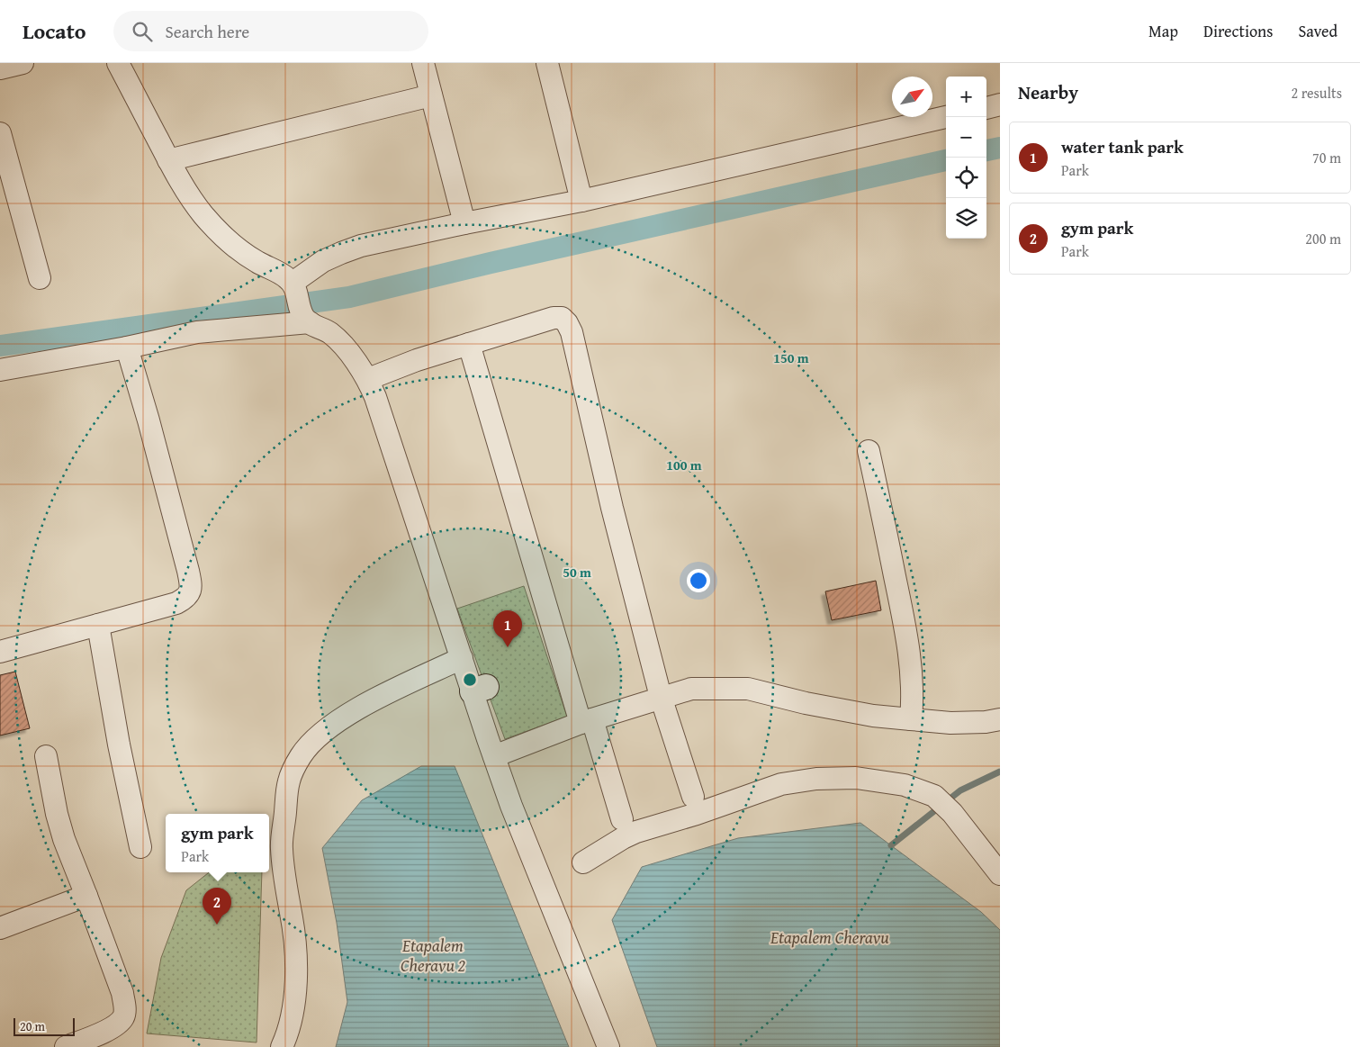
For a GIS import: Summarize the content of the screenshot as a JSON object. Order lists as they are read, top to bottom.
{
  "water": ["Etapalem Cheravu", "Etapalem Cheravu 2"],
  "scale_bar": "20 m",
  "north": "top right",
  "page": {
    "header": "Locato",
    "search": "Search here",
    "nav": ["Map", "Directions", "Saved"],
    "heading": ["Nearby", "2 results"],
    "map_buttons": ["+", "−"],
    "list": [
      {
        "mark": "1",
        "name": "water tank park",
        "note": "Park",
        "value": "70 m"
      },
      {
        "mark": "2",
        "name": "gym park",
        "note": "Park",
        "value": "200 m"
      }
    ],
    "pins": ["1", "2"],
    "popup": ["gym park", "Park"],
    "scale": "20 m"
  },
  "rings": ["150 m", "100 m", "50 m"]
}
